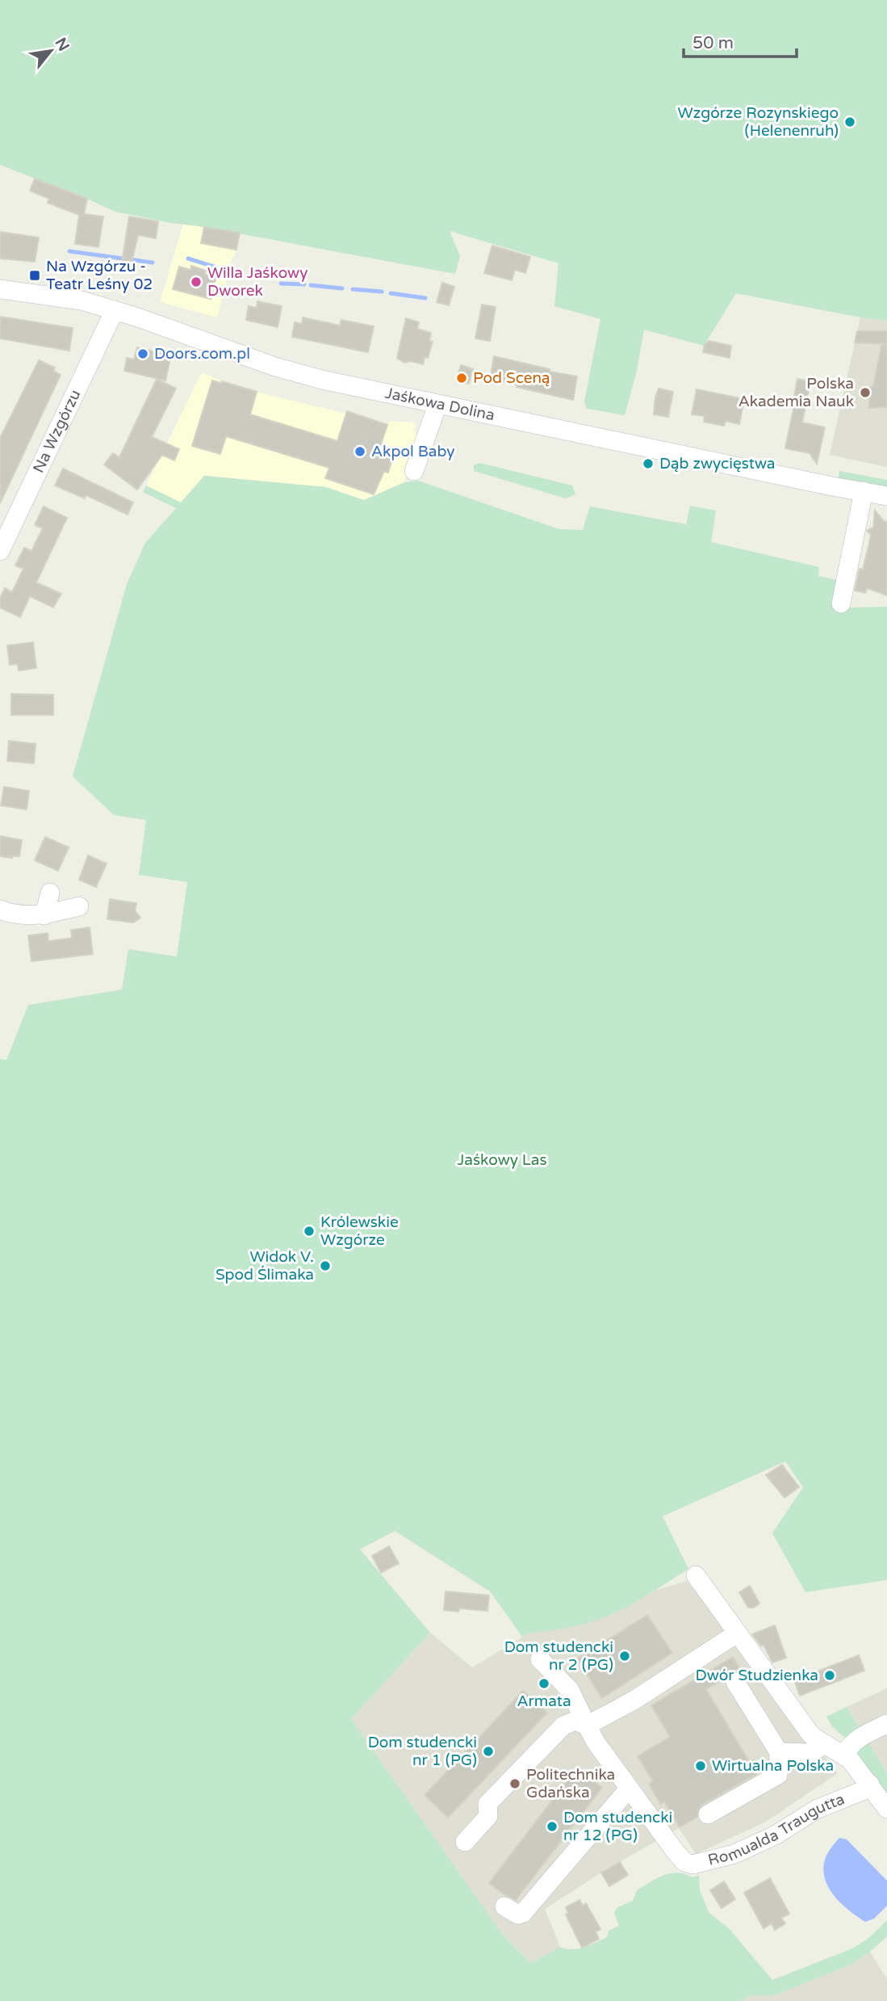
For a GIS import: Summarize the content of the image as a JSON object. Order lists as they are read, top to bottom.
{
  "streets": {
    "street": ["Jaśkowa Dolina", "Na Wzgórzu", "Romualda Traugutta"]
  },
  "crossings": [
    ["Jaśkowa Dolina", "Na Wzgórzu"]
  ],
  "parks": ["Jaśkowy Las"],
  "places": {
    "other": [
      "Wzgórze Rozynskiego (Helenenruh)",
      "Willa Jaśkowy Dworek",
      "Doors.com.pl",
      "Pod Sceną",
      "Polska Akademia Nauk",
      "Akpol Baby",
      "Dąb zwycięstwa",
      "Królewskie Wzgórze",
      "Widok V. Spod Ślimaka",
      "Dom studencki nr 2 (PG)",
      "Dwór Studzienka",
      "Armata",
      "Dom studencki nr 1 (PG)",
      "Wirtualna Polska",
      "Politechnika Gdańska",
      "Dom studencki nr 12 (PG)"
    ],
    "transit": ["Na Wzgórzu - Teatr Leśny 02"]
  },
  "scale_bar": "50 m",
  "north": "top right"
}
